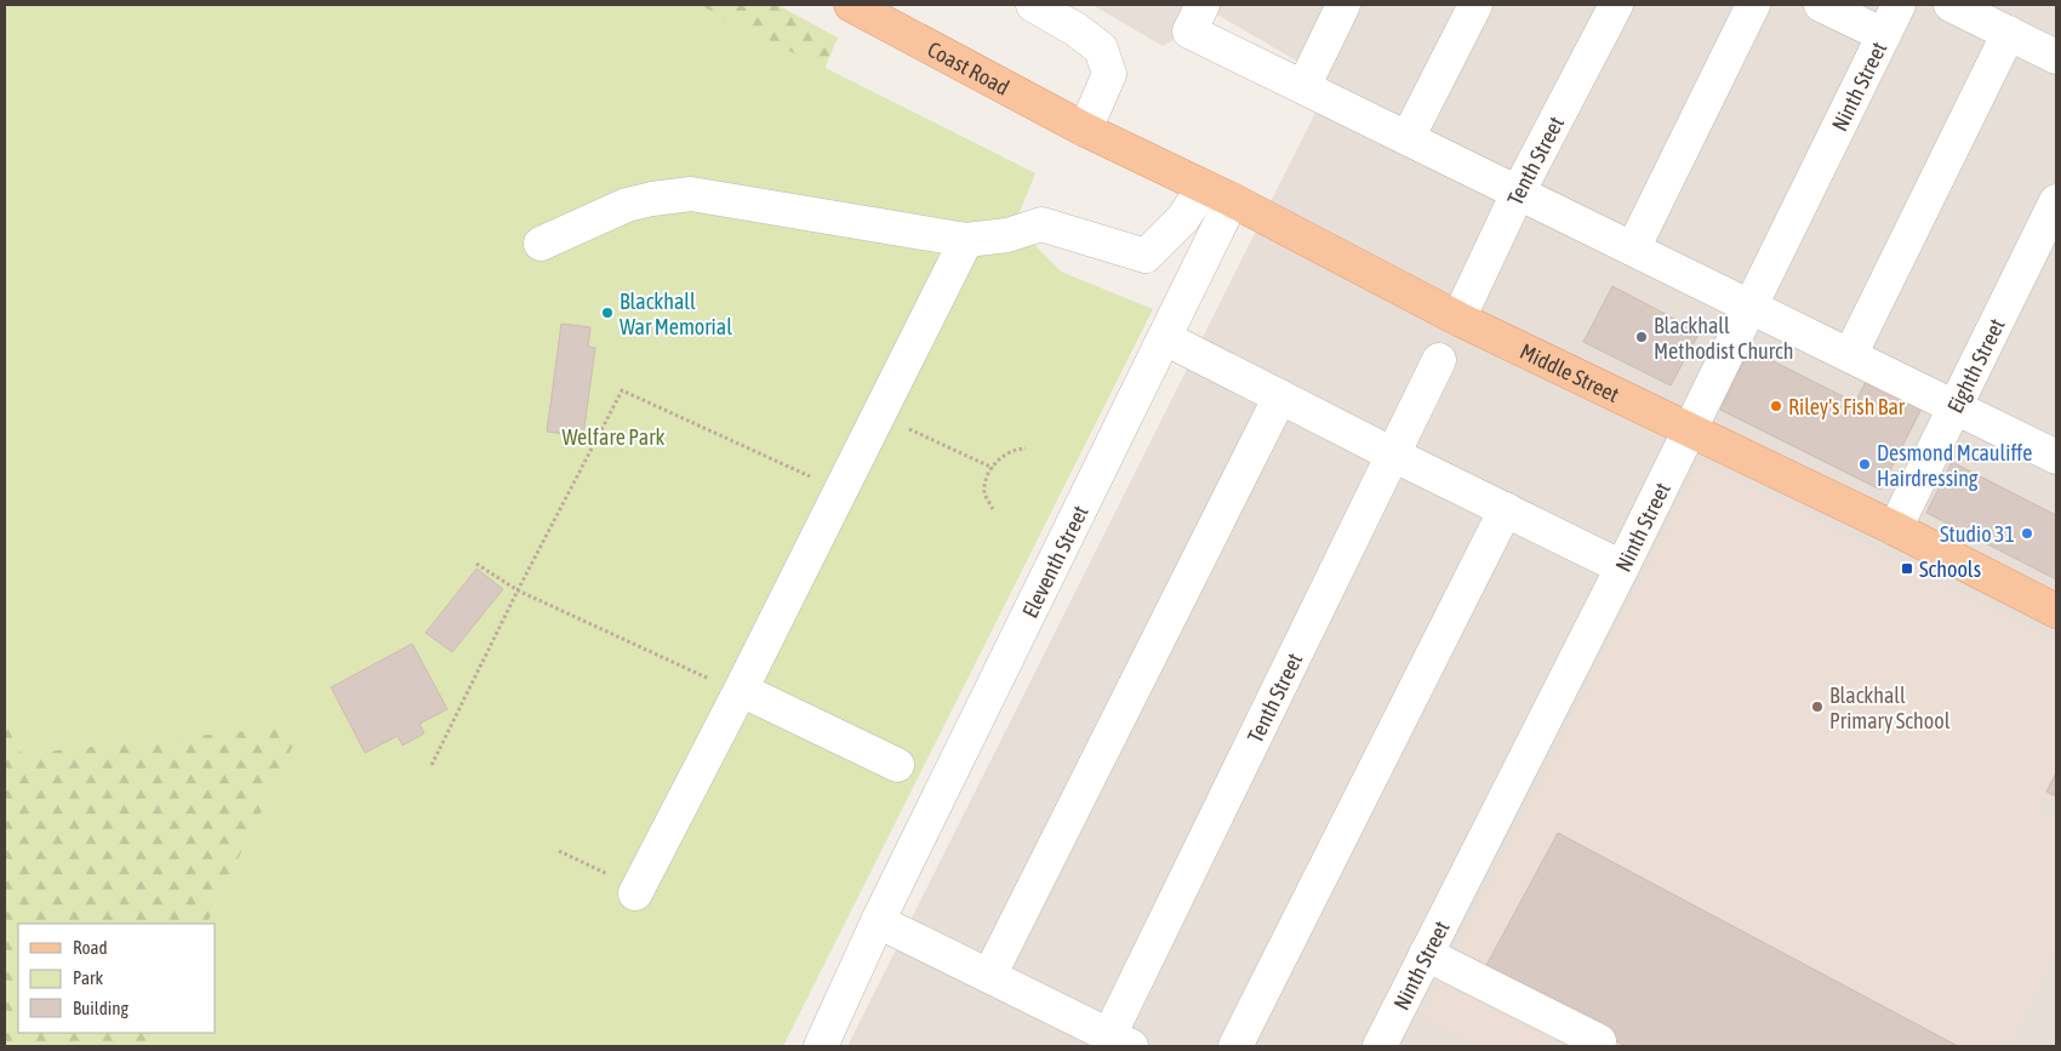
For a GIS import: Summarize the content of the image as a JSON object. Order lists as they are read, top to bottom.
{
  "streets": {
    "main road": ["Coast Road", "Middle Street"],
    "street": [
      "Ninth Street",
      "Tenth Street",
      "Eighth Street",
      "Eleventh Street"
    ]
  },
  "crossings": [
    ["Coast Road", "Middle Street"],
    ["Ninth Street", "Middle Street"],
    ["Tenth Street", "Middle Street"],
    ["Eighth Street", "Middle Street"],
    ["Middle Street", "Eleventh Street"]
  ],
  "parks": ["Welfare Park"],
  "places": {
    "other": [
      "Blackhall War Memorial",
      "Blackhall Methodist Church",
      "Riley's Fish Bar",
      "Desmond Mcauliffe Hairdressing",
      "Studio 31",
      "Blackhall Primary School"
    ],
    "transit": ["Schools"]
  },
  "legend": ["Road", "Park", "Building"]
}
